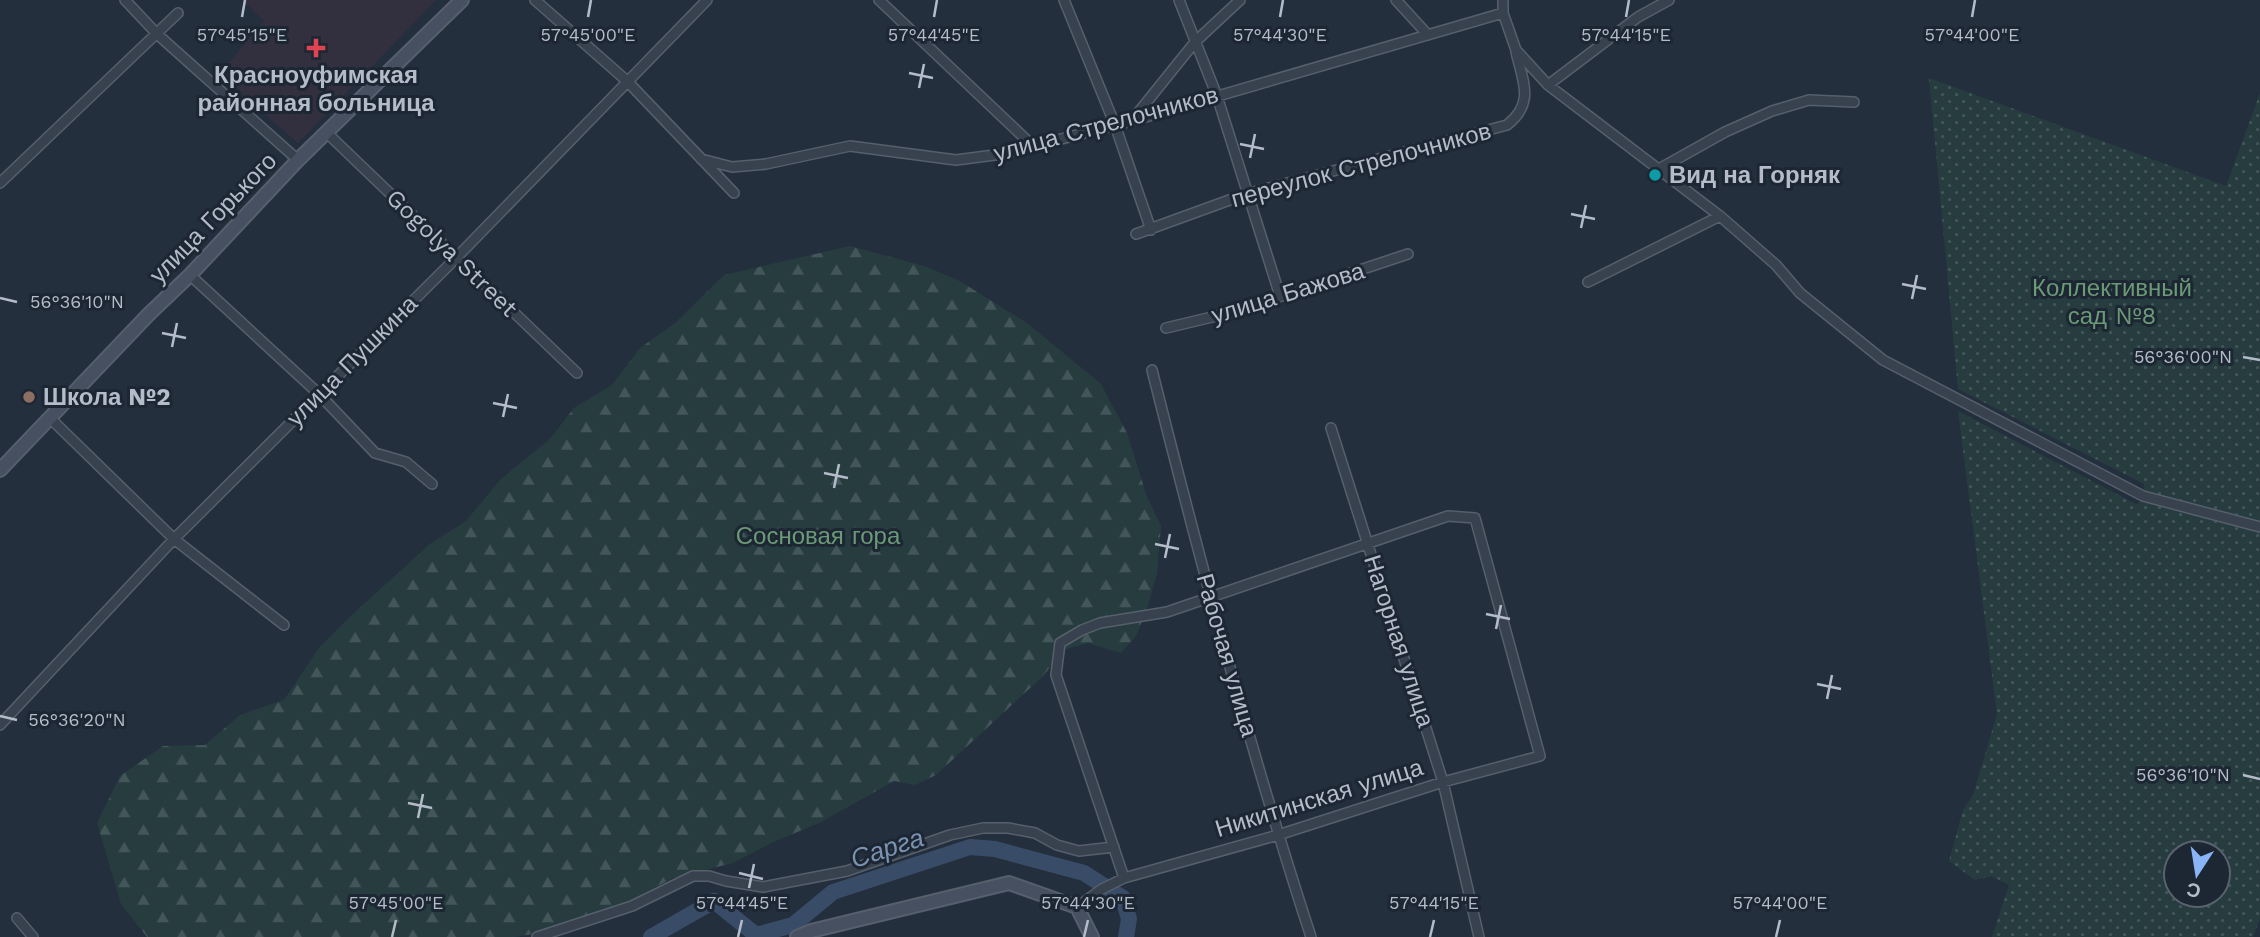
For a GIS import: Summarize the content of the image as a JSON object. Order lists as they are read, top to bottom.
{
  "streets": {
    "street": [
      "улица Стрелочников",
      "переулок Стрелочников",
      "улица Горького",
      "Gogolya Street",
      "улица Бажова",
      "улица Пушкина",
      "Нагорная улица",
      "Рабочая улица",
      "Никитинская улица"
    ]
  },
  "crossings": [
    ["улица Стрелочников", "переулок Стрелочников"],
    ["улица Горького", "Gogolya Street"],
    ["Gogolya Street", "улица Пушкина"],
    ["Нагорная улица", "Никитинская улица"],
    ["Рабочая улица", "Никитинская улица"]
  ],
  "water": ["Сарга"],
  "parks": ["Коллективный сад №8", "Сосновая гора"],
  "places": {
    "health": ["Красноуфимская районная больница"],
    "other": ["Вид на Горняк", "Школа №2"]
  },
  "north": "bottom",
  "coordinates": [
    "57°45'15\"E",
    "57°45'00\"E",
    "57°44'45\"E",
    "57°44'30\"E",
    "57°44'15\"E",
    "57°44'00\"E",
    "56°36'10\"N",
    "56°36'00\"N",
    "56°36'20\"N"
  ]
}
